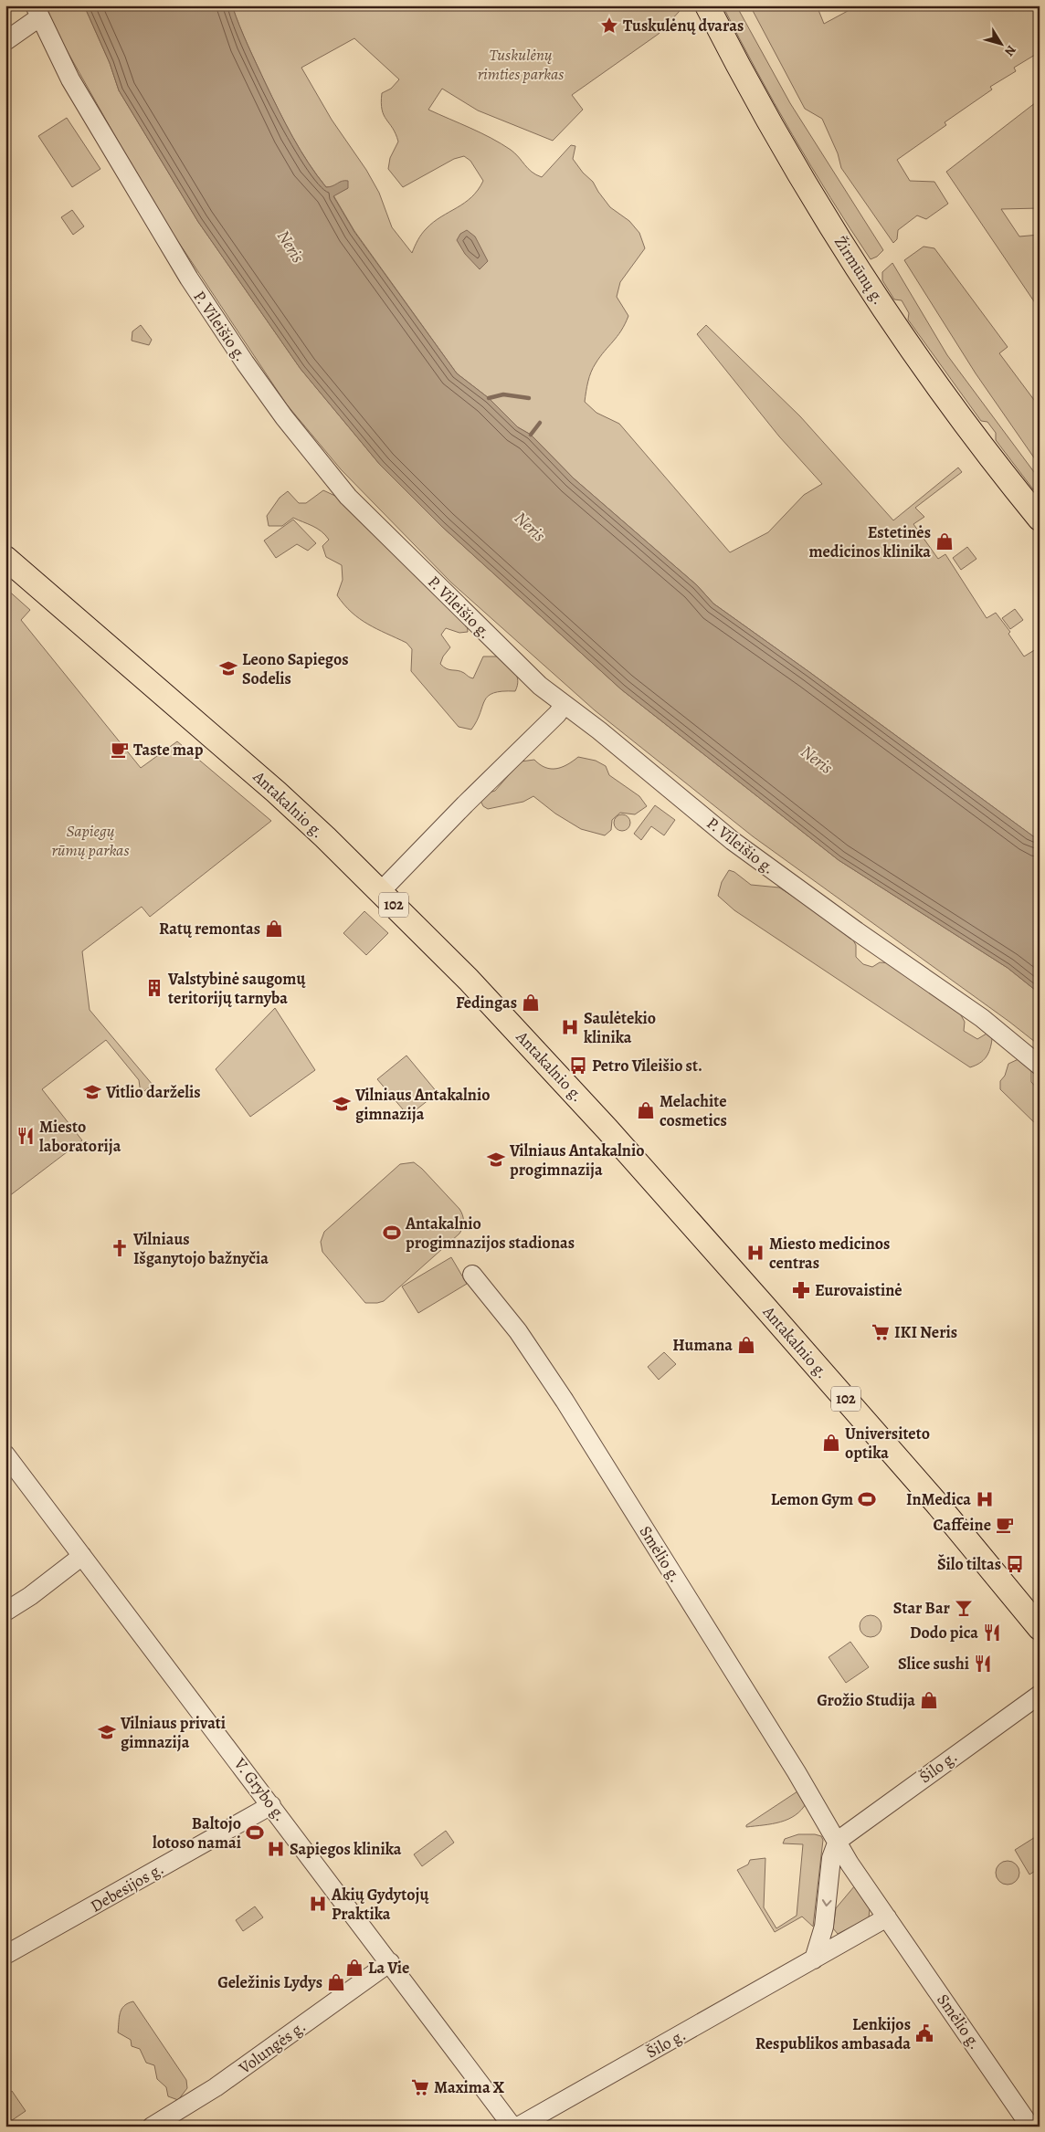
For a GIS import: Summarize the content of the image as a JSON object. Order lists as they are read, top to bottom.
{
  "streets": {
    "main road": ["Žirmūnų g.", "Antakalnio g.", "102"],
    "street": [
      "P. Vileišio g.",
      "Smėlio g.",
      "Šilo g.",
      "V. Grybo g.",
      "Debesijos g.",
      "Volungės g."
    ]
  },
  "crossings": [
    ["Smėlio g.", "Šilo g."],
    ["V. Grybo g.", "Debesijos g."],
    ["V. Grybo g.", "Volungės g."]
  ],
  "water": ["Neris"],
  "parks": ["Tuskulėnų rimties parkas", "Sapiegų rūmų parkas"],
  "places": {
    "place": ["Tuskulėnų dvaras"],
    "shop": [
      "Estetinės medicinos klinika",
      "Ratų remontas",
      "Fedingas",
      "Melachite cosmetics",
      "Humana",
      "Universiteto optika",
      "Grožio Studija",
      "La Vie",
      "Geležinis Lydys"
    ],
    "school or university": [
      "Leono Sapiegos Sodelis",
      "Vitlio darželis",
      "Vilniaus Antakalnio gimnazija",
      "Vilniaus Antakalnio progimnazija",
      "Vilniaus privati gimnazija"
    ],
    "cafe": ["Taste map", "Caffeine"],
    "building": ["Valstybinė saugomų teritorijų tarnyba"],
    "hospital": [
      "Saulėtekio klinika",
      "Miesto medicinos centras",
      "InMedica",
      "Sapiegos klinika",
      "Akių Gydytojų Praktika"
    ],
    "bus stop": ["Petro Vileišio st.", "Šilo tiltas"],
    "restaurant": ["Miesto laboratorija", "Dodo pica", "Slice sushi"],
    "sports": ["Antakalnio progimnazijos stadionas", "Lemon Gym", "Baltojo lotoso namai"],
    "church": ["Vilniaus Išganytojo bažnyčia"],
    "pharmacy": ["Eurovaistinė"],
    "supermarket": ["IKI Neris", "Maxima X"],
    "bar": ["Star Bar"],
    "public building": ["Lenkijos Respublikos ambasada"]
  },
  "north": "bottom right"
}
